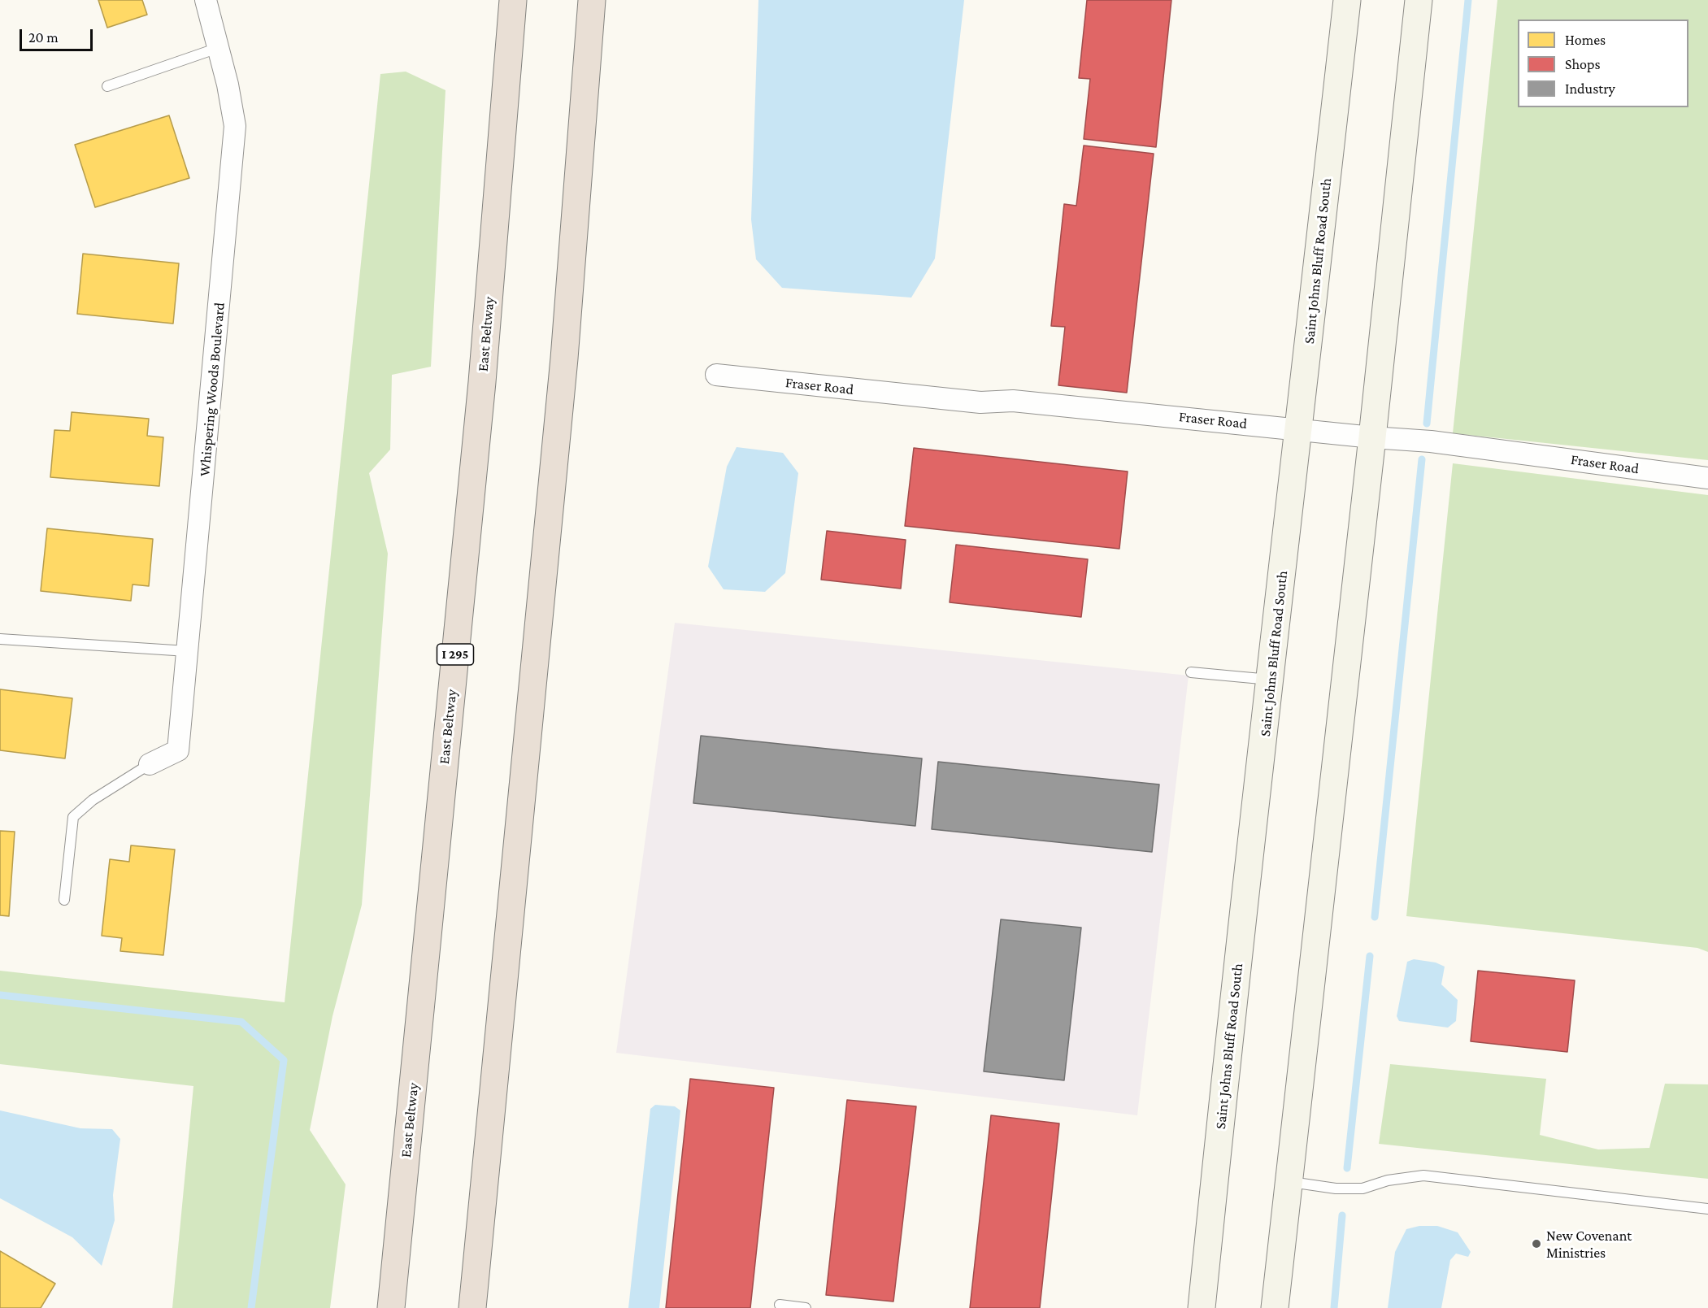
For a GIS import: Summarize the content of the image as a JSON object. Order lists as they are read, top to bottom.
{
  "streets": {
    "highway": ["East Beltway", "I 295"],
    "main road": ["Saint Johns Bluff Road South"],
    "street": ["Fraser Road", "Whispering Woods Boulevard"]
  },
  "crossings": [
    ["Saint Johns Bluff Road South", "Fraser Road"]
  ],
  "places": ["New Covenant Ministries"],
  "legend": ["Homes", "Shops", "Industry"],
  "scale_bar": "20 m"
}
